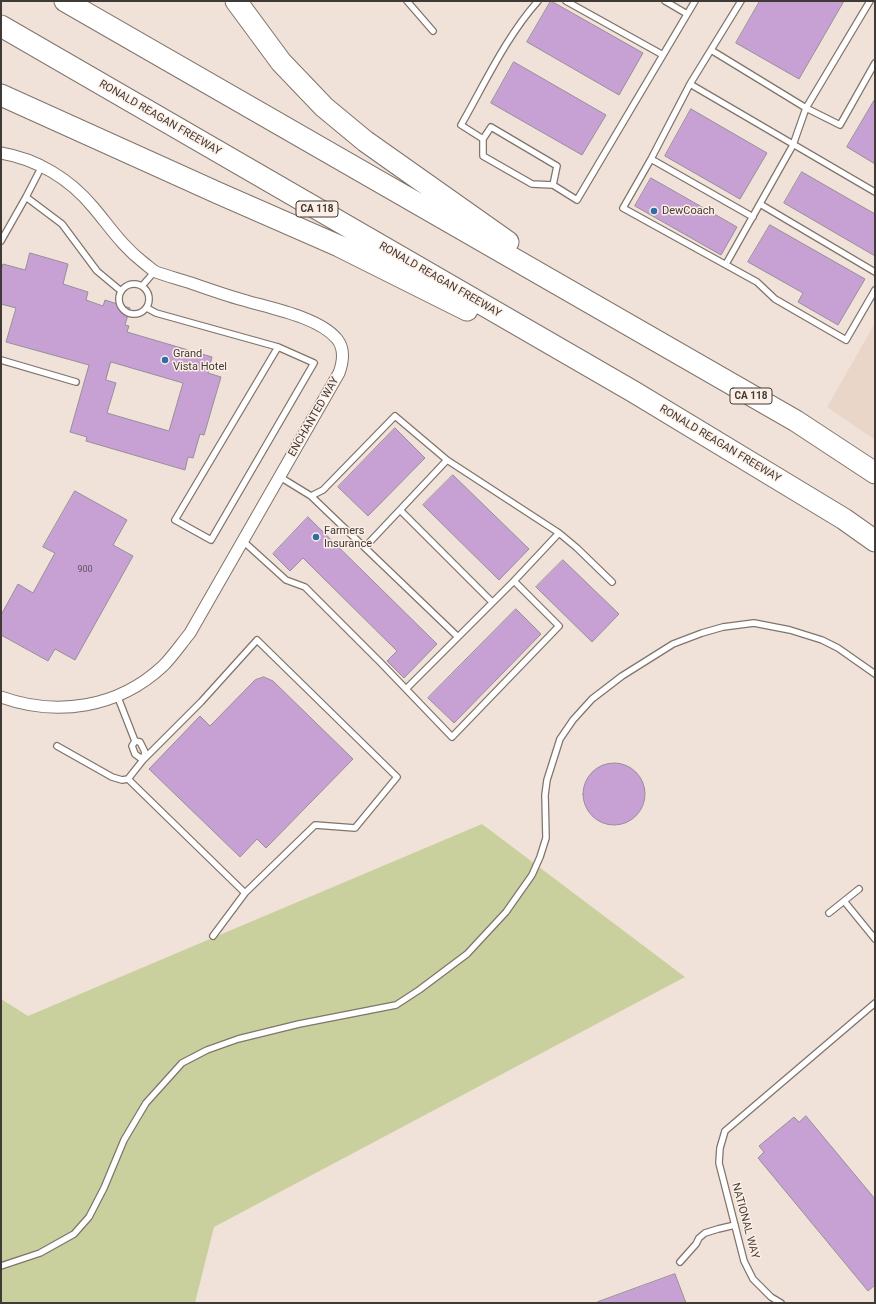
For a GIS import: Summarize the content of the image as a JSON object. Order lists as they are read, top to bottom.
{
  "streets": {
    "highway": ["RONALD REAGAN FREEWAY", "CA 118"],
    "street": ["ENCHANTED WAY"],
    "lane": ["NATIONAL WAY"]
  },
  "places": ["DewCoach", "Grand Vista Hotel", "Farmers Insurance"],
  "house_numbers": ["900"]
}
